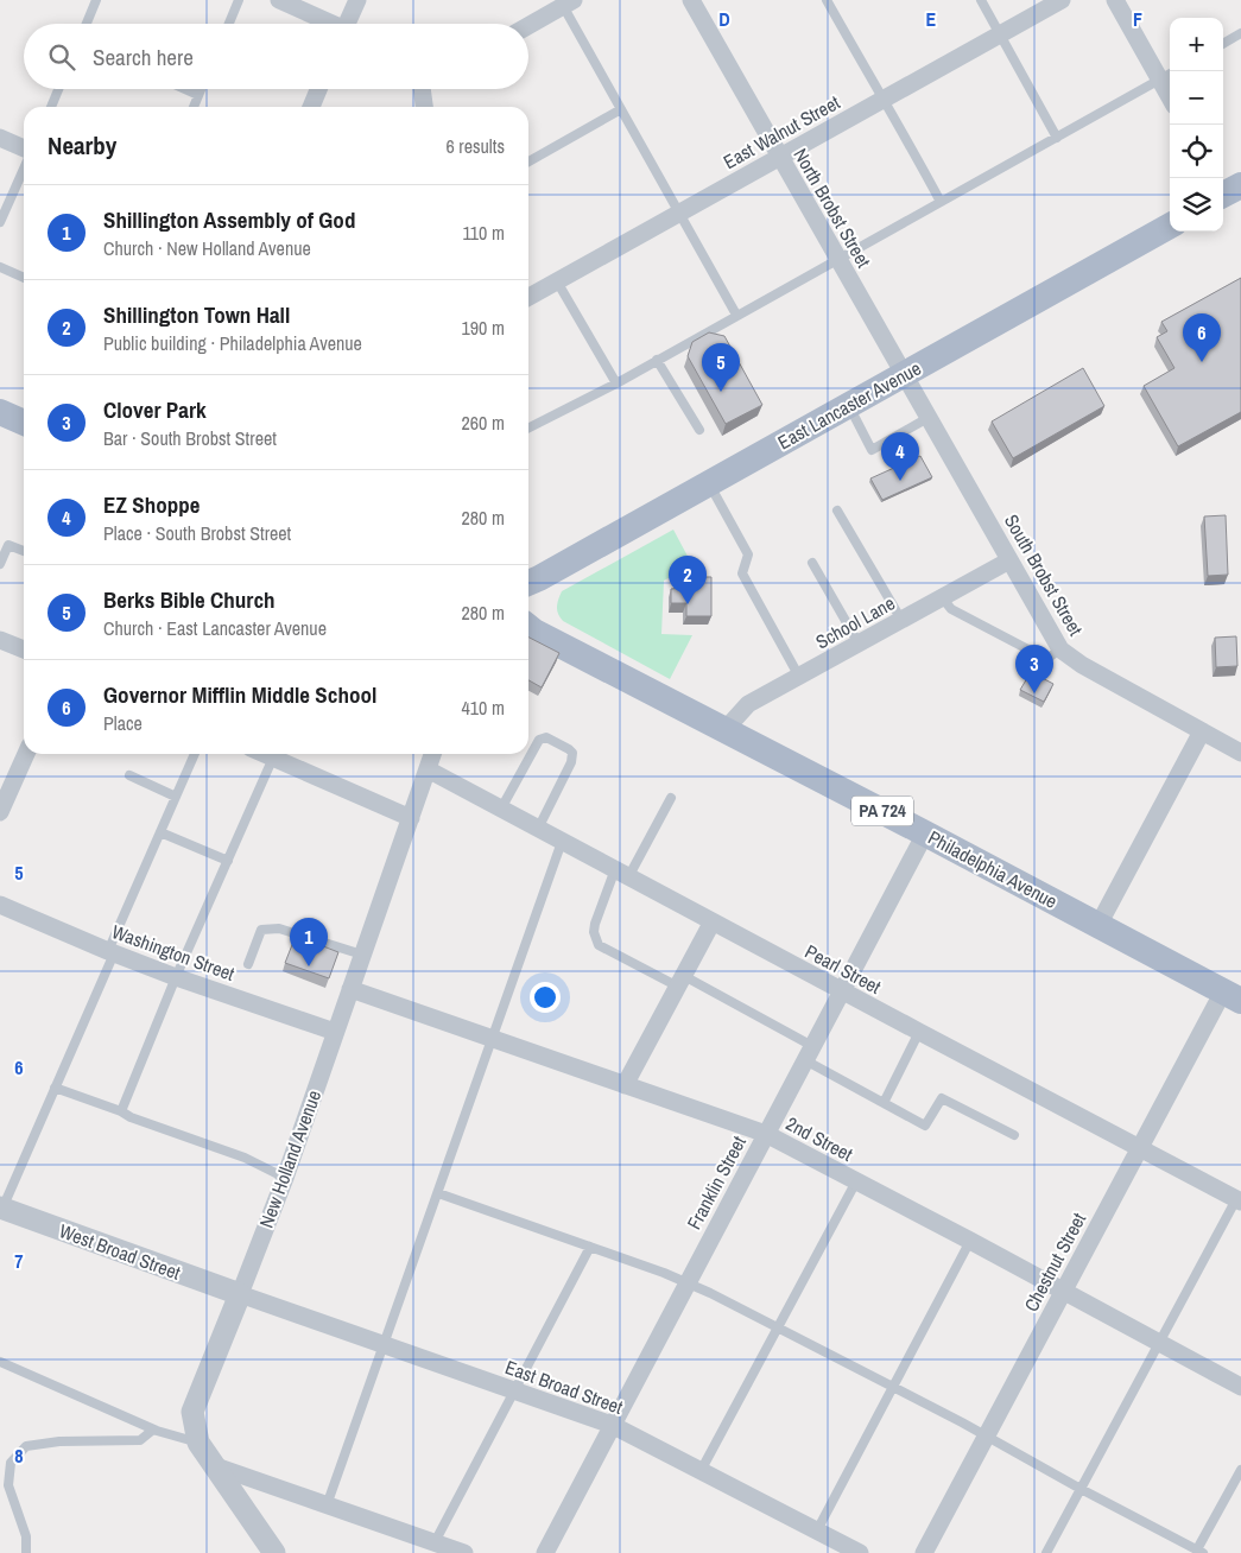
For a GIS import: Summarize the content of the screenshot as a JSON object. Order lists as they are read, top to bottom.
{
  "streets": {
    "main road": ["East Lancaster Avenue", "PA 724", "Philadelphia Avenue"],
    "street": [
      "East Walnut Street",
      "North Brobst Street",
      "South Brobst Street",
      "School Lane",
      "Washington Street",
      "Pearl Street",
      "2nd Street",
      "New Holland Avenue",
      "Franklin Street",
      "West Broad Street",
      "Chestnut Street",
      "East Broad Street"
    ]
  },
  "crossings": [
    ["East Walnut Street", "North Brobst Street"],
    ["North Brobst Street", "East Lancaster Avenue"],
    ["North Brobst Street", "South Brobst Street"],
    ["East Lancaster Avenue", "South Brobst Street"],
    ["South Brobst Street", "School Lane"],
    ["School Lane", "Philadelphia Avenue"],
    ["Philadelphia Avenue", "Franklin Street"],
    ["Philadelphia Avenue", "Chestnut Street"],
    ["Washington Street", "New Holland Avenue"],
    ["Pearl Street", "New Holland Avenue"],
    ["Pearl Street", "Franklin Street"],
    ["Pearl Street", "Chestnut Street"],
    ["2nd Street", "New Holland Avenue"],
    ["2nd Street", "Franklin Street"],
    ["2nd Street", "Chestnut Street"],
    ["New Holland Avenue", "West Broad Street"],
    ["New Holland Avenue", "East Broad Street"],
    ["Franklin Street", "East Broad Street"],
    ["West Broad Street", "East Broad Street"]
  ],
  "page": {
    "map_buttons": ["+", "−"],
    "search": "Search here",
    "heading": ["Nearby", "6 results"],
    "list": [
      {
        "mark": "1",
        "name": "Shillington Assembly of God",
        "note": "Church · New Holland Avenue",
        "value": "110 m"
      },
      {
        "mark": "2",
        "name": "Shillington Town Hall",
        "note": "Public building · Philadelphia Avenue",
        "value": "190 m"
      },
      {
        "mark": "3",
        "name": "Clover Park",
        "note": "Bar · South Brobst Street",
        "value": "260 m"
      },
      {
        "mark": "4",
        "name": "EZ Shoppe",
        "note": "Place · South Brobst Street",
        "value": "280 m"
      },
      {
        "mark": "5",
        "name": "Berks Bible Church",
        "note": "Church · East Lancaster Avenue",
        "value": "280 m"
      },
      {
        "mark": "6",
        "name": "Governor Mifflin Middle School",
        "note": "Place",
        "value": "410 m"
      }
    ],
    "pins": [
      "6",
      "5",
      "4",
      "2",
      "3",
      "1"
    ]
  },
  "grid": {
    "columns": ["D", "E", "F"],
    "rows": [
      "5",
      "6",
      "7",
      "8"
    ]
  }
}
